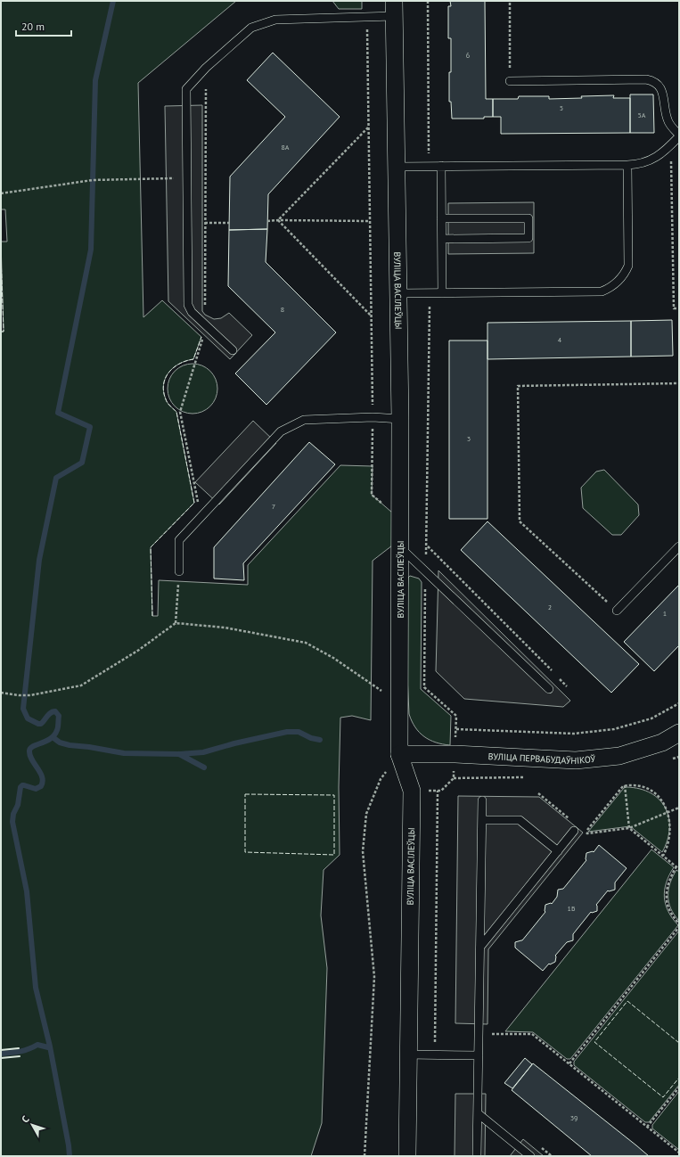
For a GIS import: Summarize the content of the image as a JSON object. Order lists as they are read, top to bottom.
{
  "streets": {
    "street": ["ВУЛІЦА ВАСІЛЕЎЦЫ", "ВУЛІЦА ПЕРВАБУДАЎНІКОЎ"]
  },
  "crossings": [
    ["ВУЛІЦА ВАСІЛЕЎЦЫ", "ВУЛІЦА ПЕРВАБУДАЎНІКОЎ"]
  ],
  "house_numbers": [
    "6",
    "5",
    "5А",
    "8А",
    "8",
    "4",
    "3",
    "7",
    "2",
    "1",
    "1Б",
    "39"
  ],
  "scale_bar": "20 m",
  "north": "top left"
}
